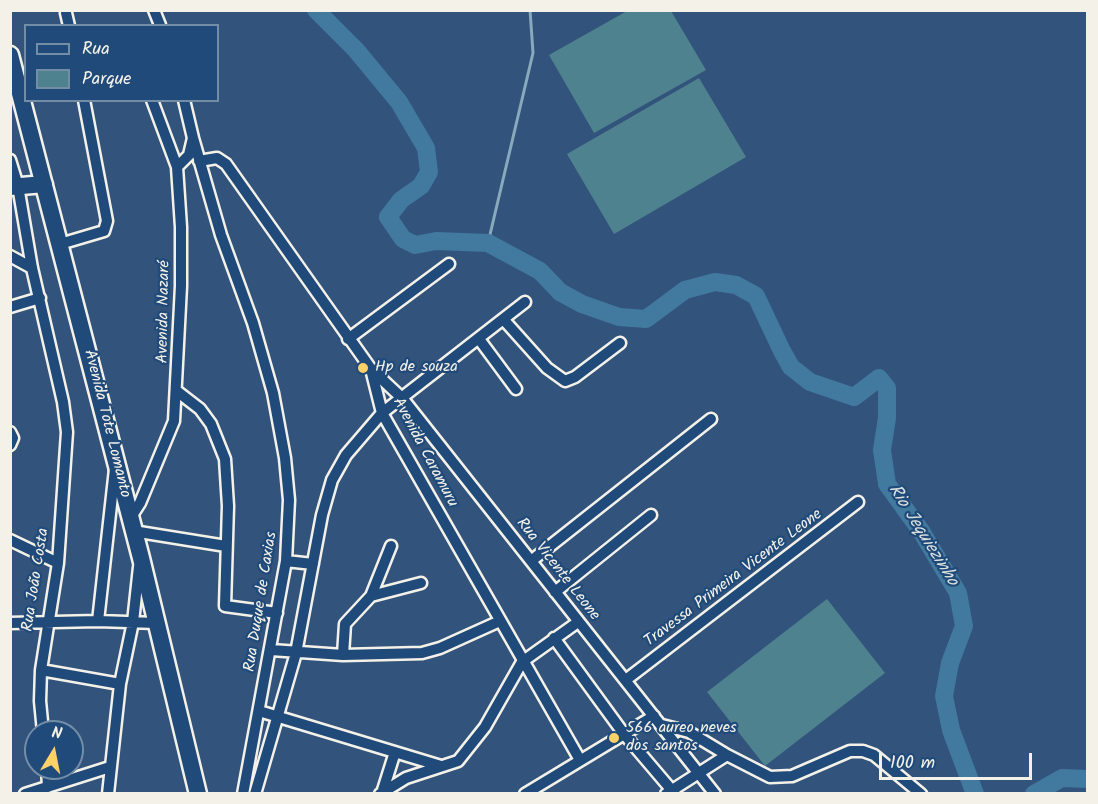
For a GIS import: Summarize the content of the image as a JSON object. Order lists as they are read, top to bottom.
{
  "streets": {
    "main road": ["Avenida Tote Lomanto"],
    "street": [
      "Avenida Nazaré",
      "Avenida Caramuru",
      "Rua Vicente Leone",
      "Travessa Primeira Vicente Leone",
      "Rua João Costa",
      "Rua Duque de Caxias"
    ]
  },
  "crossings": [
    ["Avenida Nazaré", "Avenida Tote Lomanto"],
    ["Avenida Caramuru", "Rua Vicente Leone"],
    ["Avenida Caramuru", "Rua Duque de Caxias"],
    ["Rua Vicente Leone", "Travessa Primeira Vicente Leone"]
  ],
  "water": ["Rio Jequiezinho"],
  "places": ["Hp de souza", "566 aureo neves dos santos"],
  "legend": ["Rua", "Parque"],
  "scale_bar": "100 m",
  "north": "top"
}
